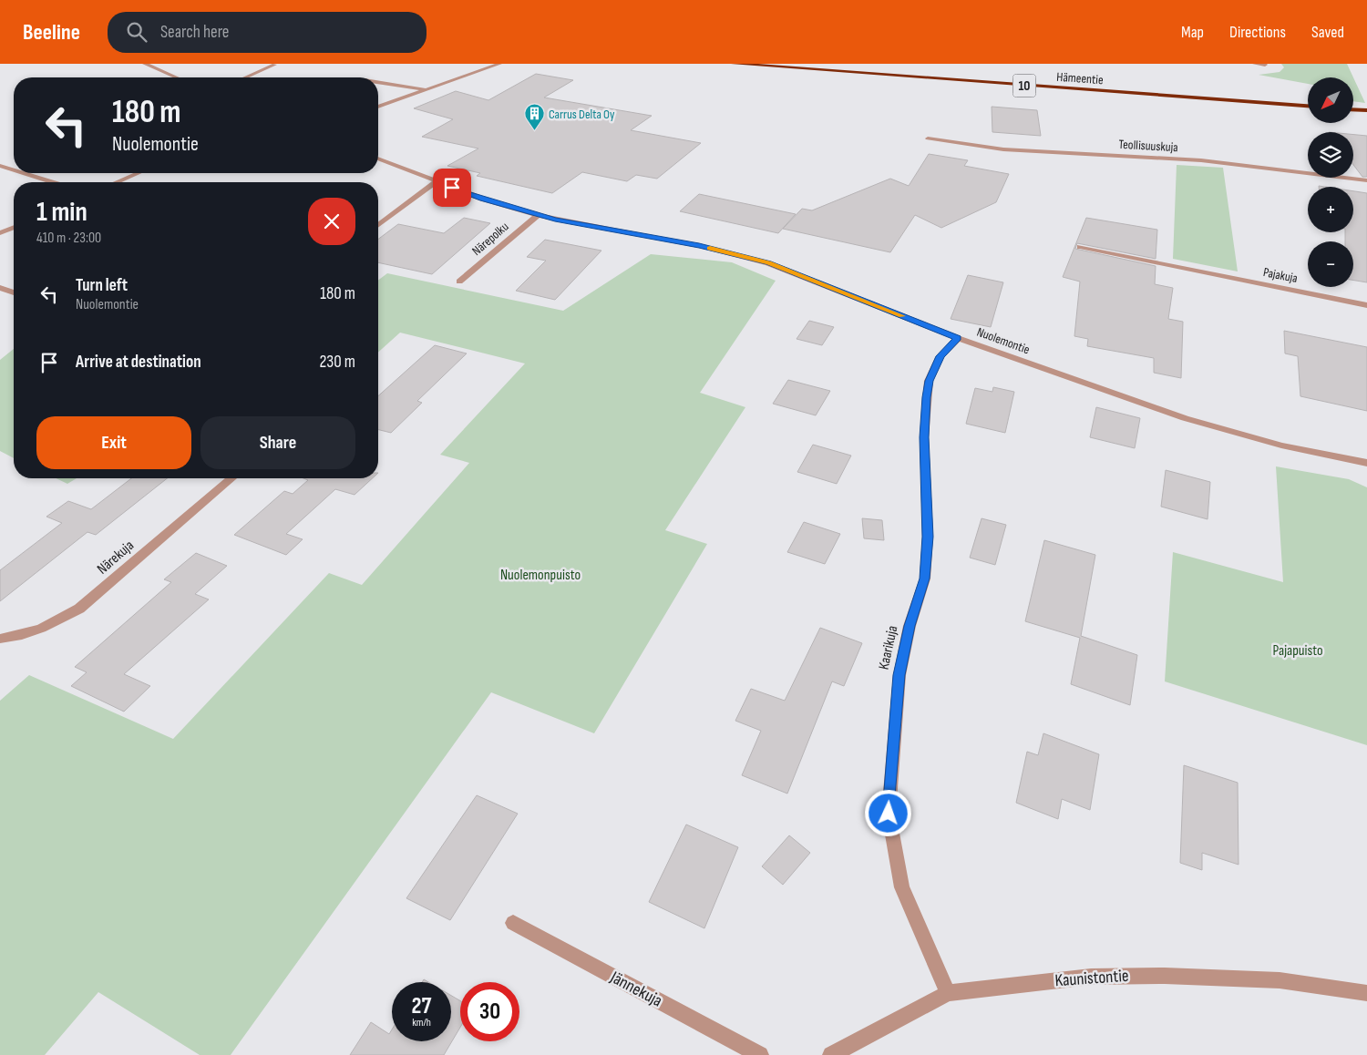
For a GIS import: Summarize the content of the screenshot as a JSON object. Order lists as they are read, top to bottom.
{
  "streets": {
    "highway": ["Hämeentie", "10"],
    "street": [
      "Teollisuuskuja",
      "Närepolku",
      "Pajakuja",
      "Nuolemontie",
      "Närekuja",
      "Kaarikuja",
      "Kaunistontie",
      "Jännekuja"
    ]
  },
  "crossings": [
    ["Närepolku", "Nuolemontie"],
    ["Nuolemontie", "Kaarikuja"],
    ["Kaarikuja", "Kaunistontie"]
  ],
  "parks": ["Nuolemonpuisto", "Pajapuisto"],
  "places": {
    "building": ["Carrus Delta Oy"]
  },
  "north": "bottom left",
  "page": {
    "header": "Beeline",
    "search": "Search here",
    "nav": ["Map", "Directions", "Saved"],
    "map_buttons": ["+", "−"],
    "turn": ["180 m", "Nuolemontie"],
    "heading": ["1 min", "410 m · 23:00"],
    "list": [
      {
        "name": "Turn left",
        "note": "Nuolemontie",
        "value": "180 m"
      },
      {
        "name": "Arrive at destination",
        "value": "230 m"
      }
    ],
    "buttons": ["Exit", "Share"],
    "speed": "27 km/h",
    "limit": "30"
  }
}
